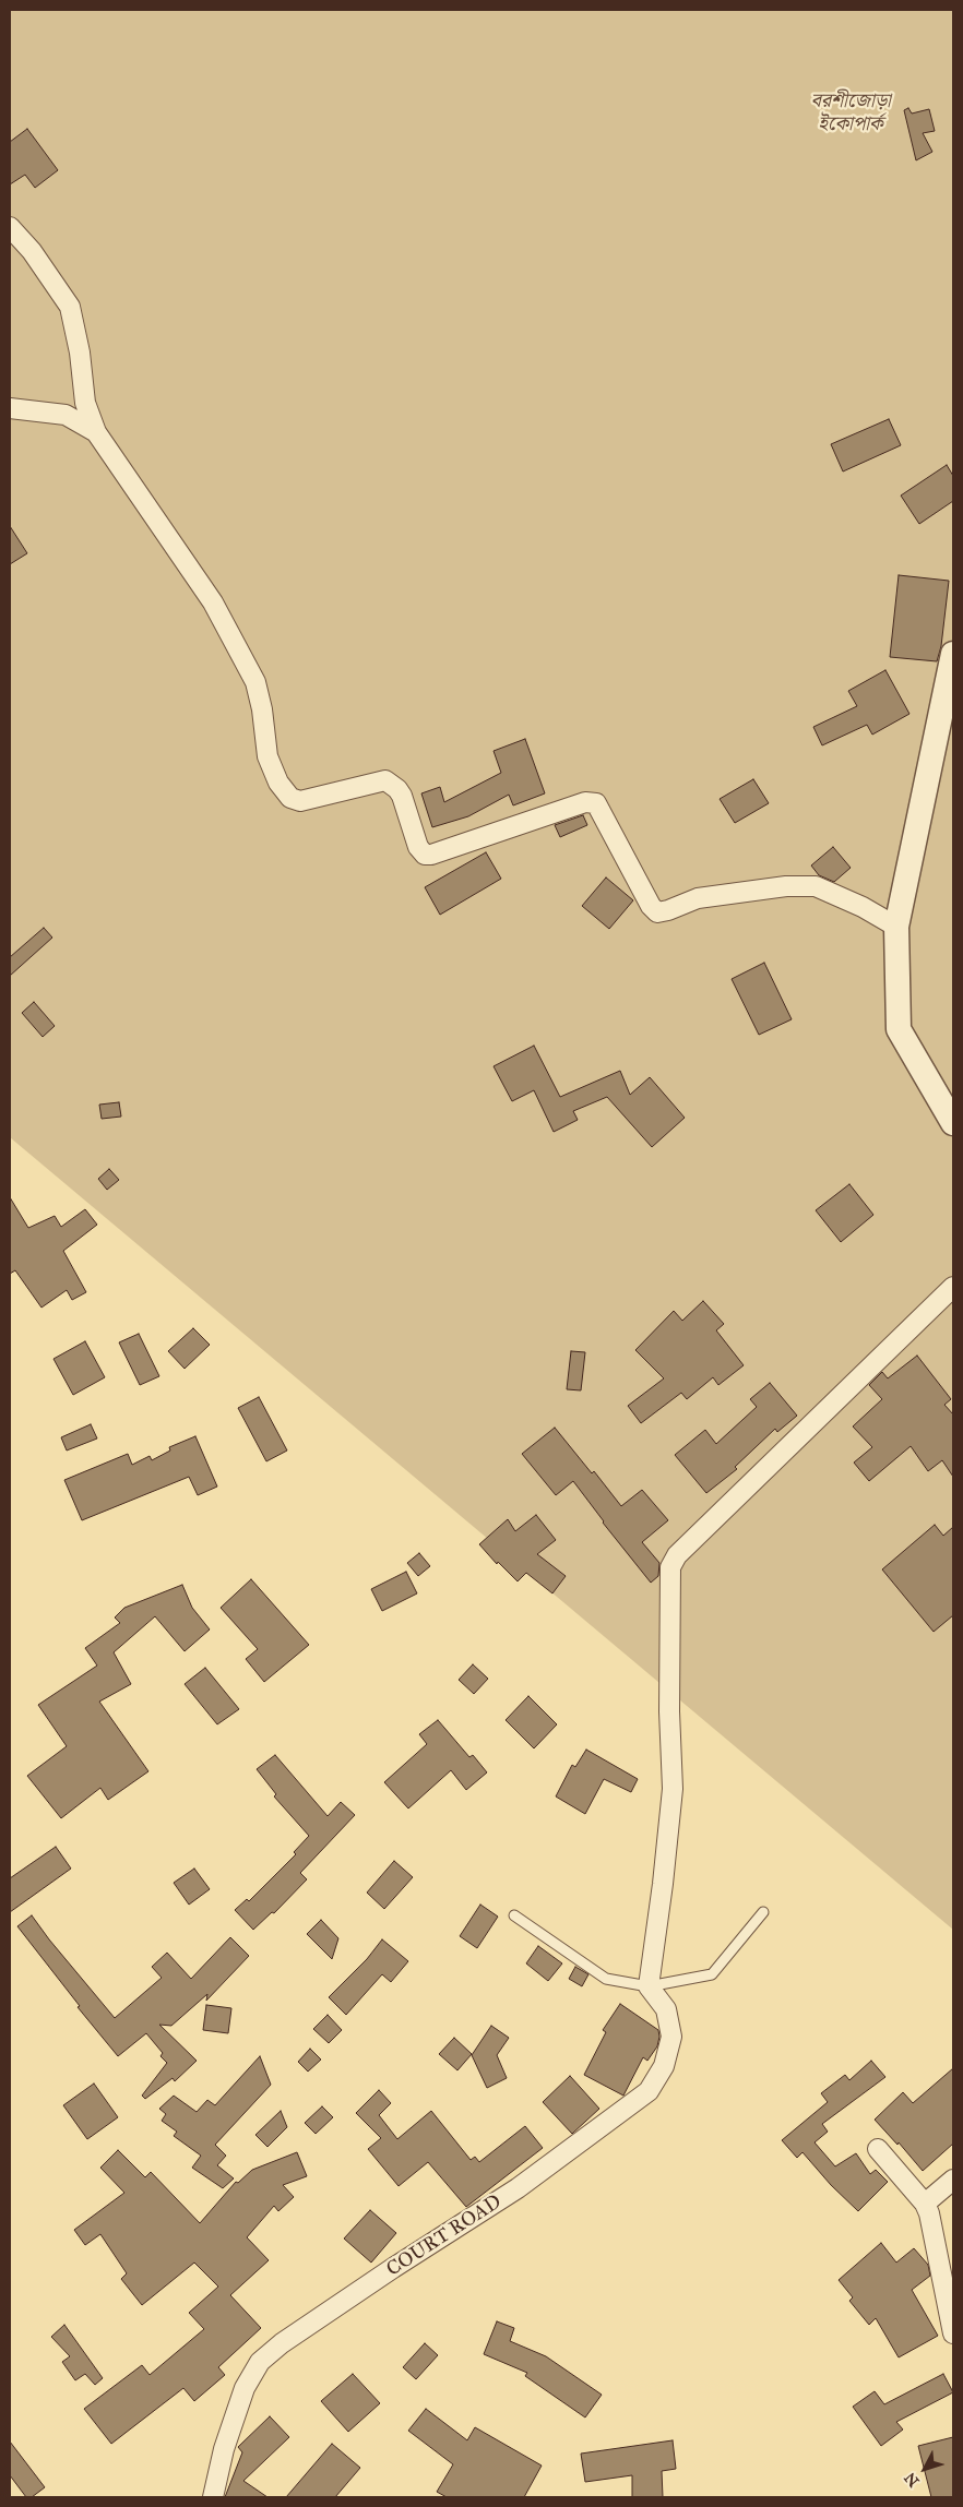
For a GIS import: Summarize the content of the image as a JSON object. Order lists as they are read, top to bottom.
{
  "streets": {
    "street": ["COURT ROAD"]
  },
  "parks": ["বরশীজোড়া ইকোপার্ক"],
  "north": "bottom left"
}
